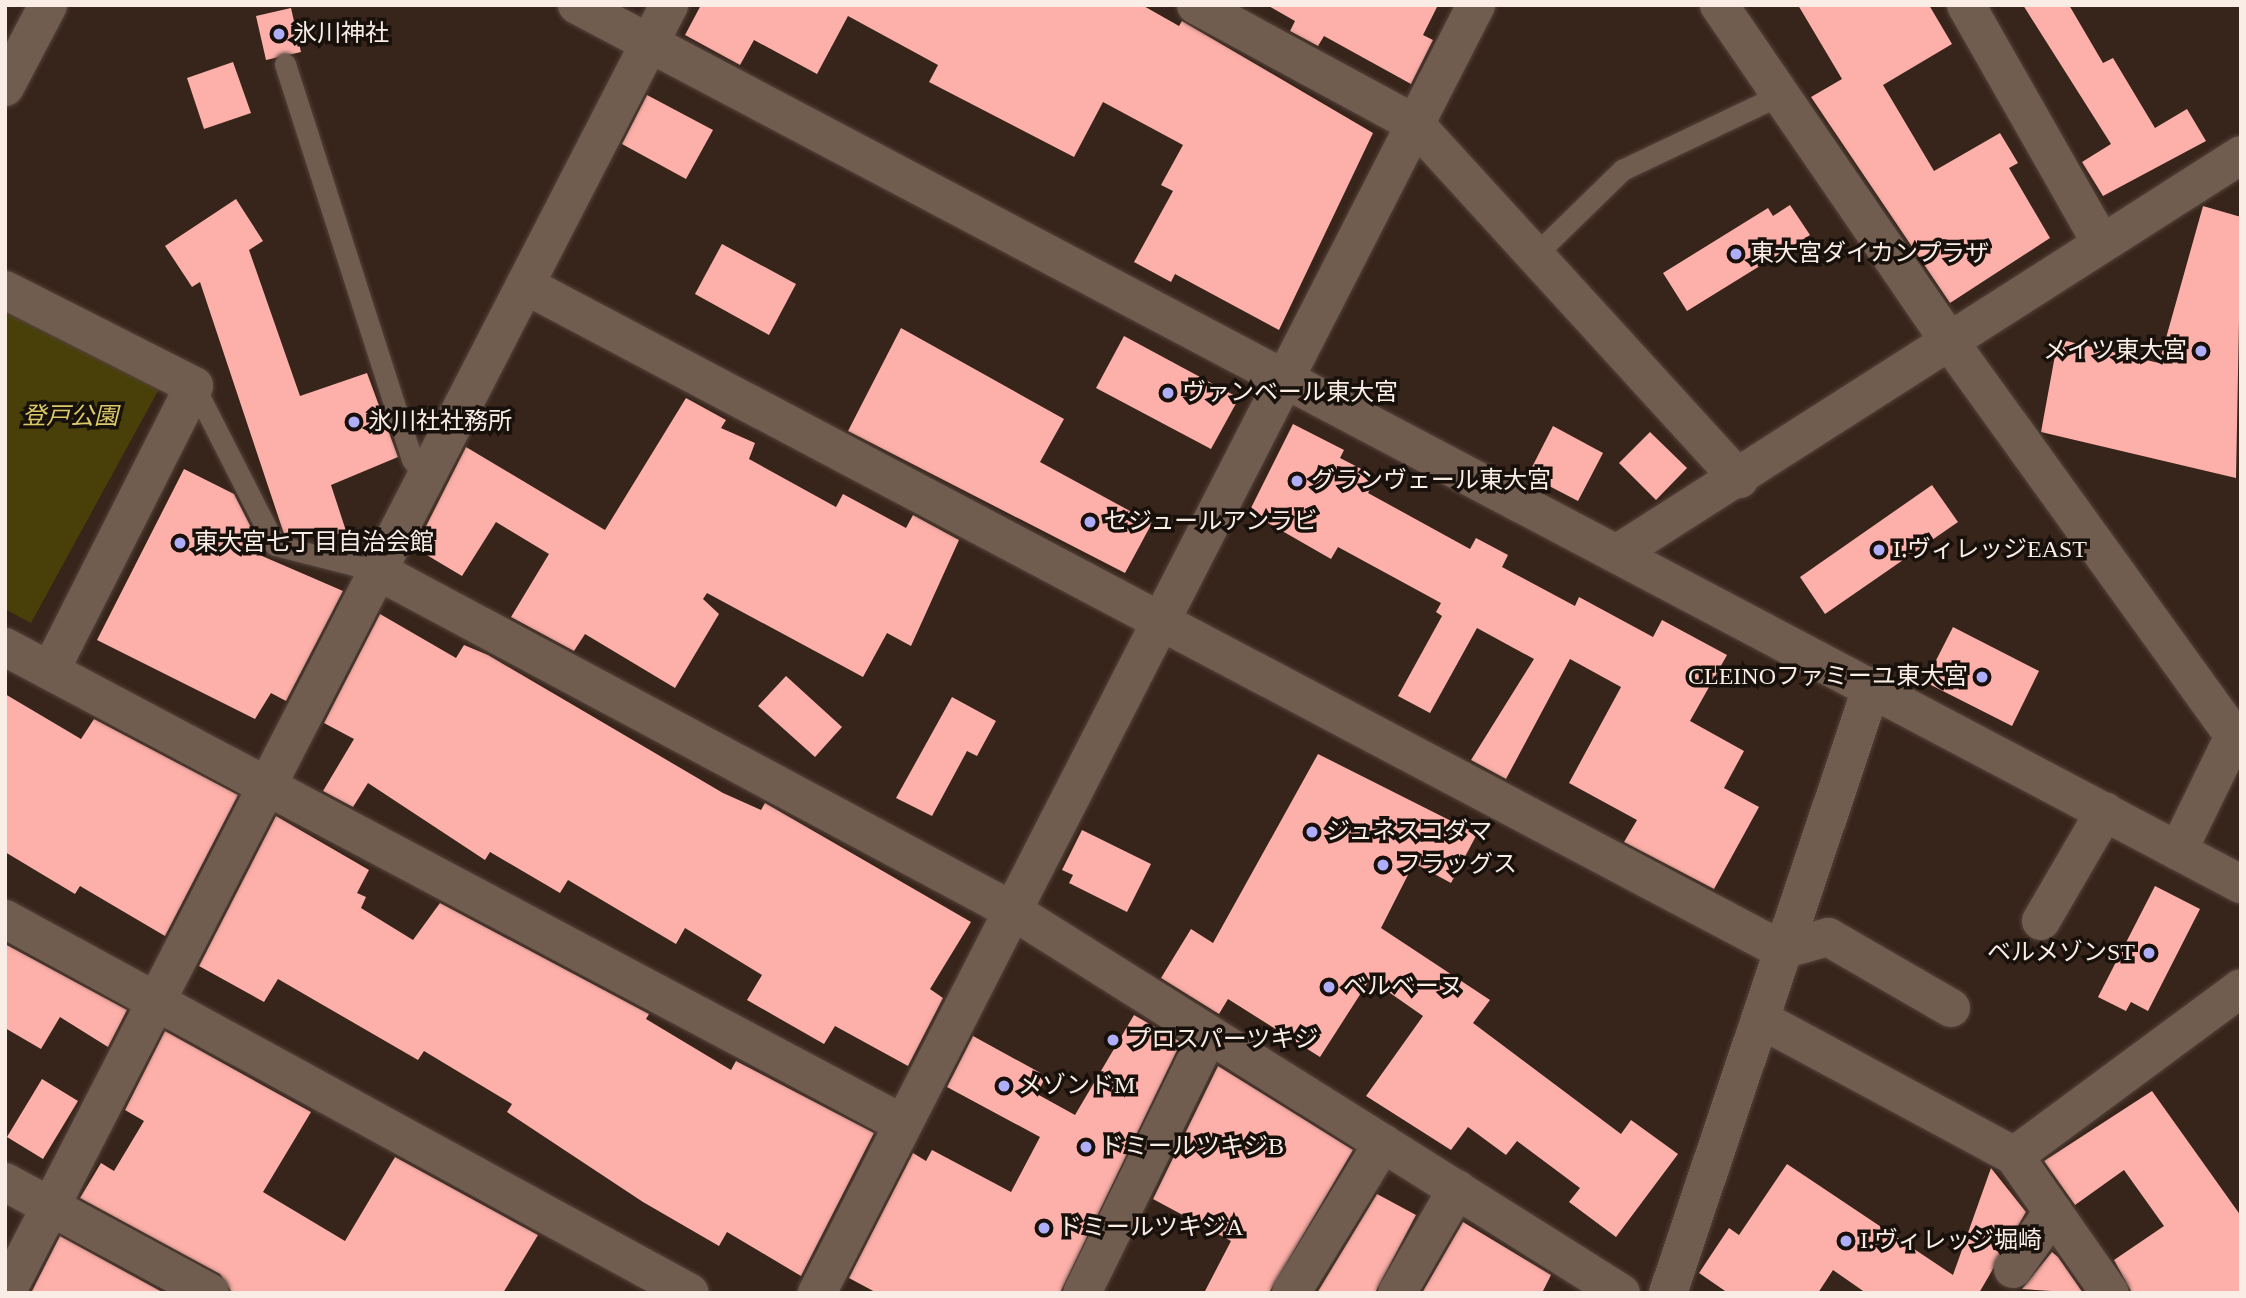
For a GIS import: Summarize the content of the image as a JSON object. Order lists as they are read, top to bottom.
{
  "parks": ["登戸公園"],
  "places": [
    "氷川神社",
    "東大宮ダイカンプラザ",
    "メイツ東大宮",
    "ヴァンベール東大宮",
    "氷川社社務所",
    "グランヴェール東大宮",
    "セジュールアンラビ",
    "東大宮七丁目自治会館",
    "I.ヴィレッジEAST",
    "CLEINOファミーユ東大宮",
    "ジュネスコダマ",
    "フラッグス",
    "ベルメゾンST",
    "ベルベーヌ",
    "プロスパーツキジ",
    "メゾンドM",
    "ドミールツキジB",
    "ドミールツキジA",
    "I.ヴィレッジ堀崎"
  ]
}
